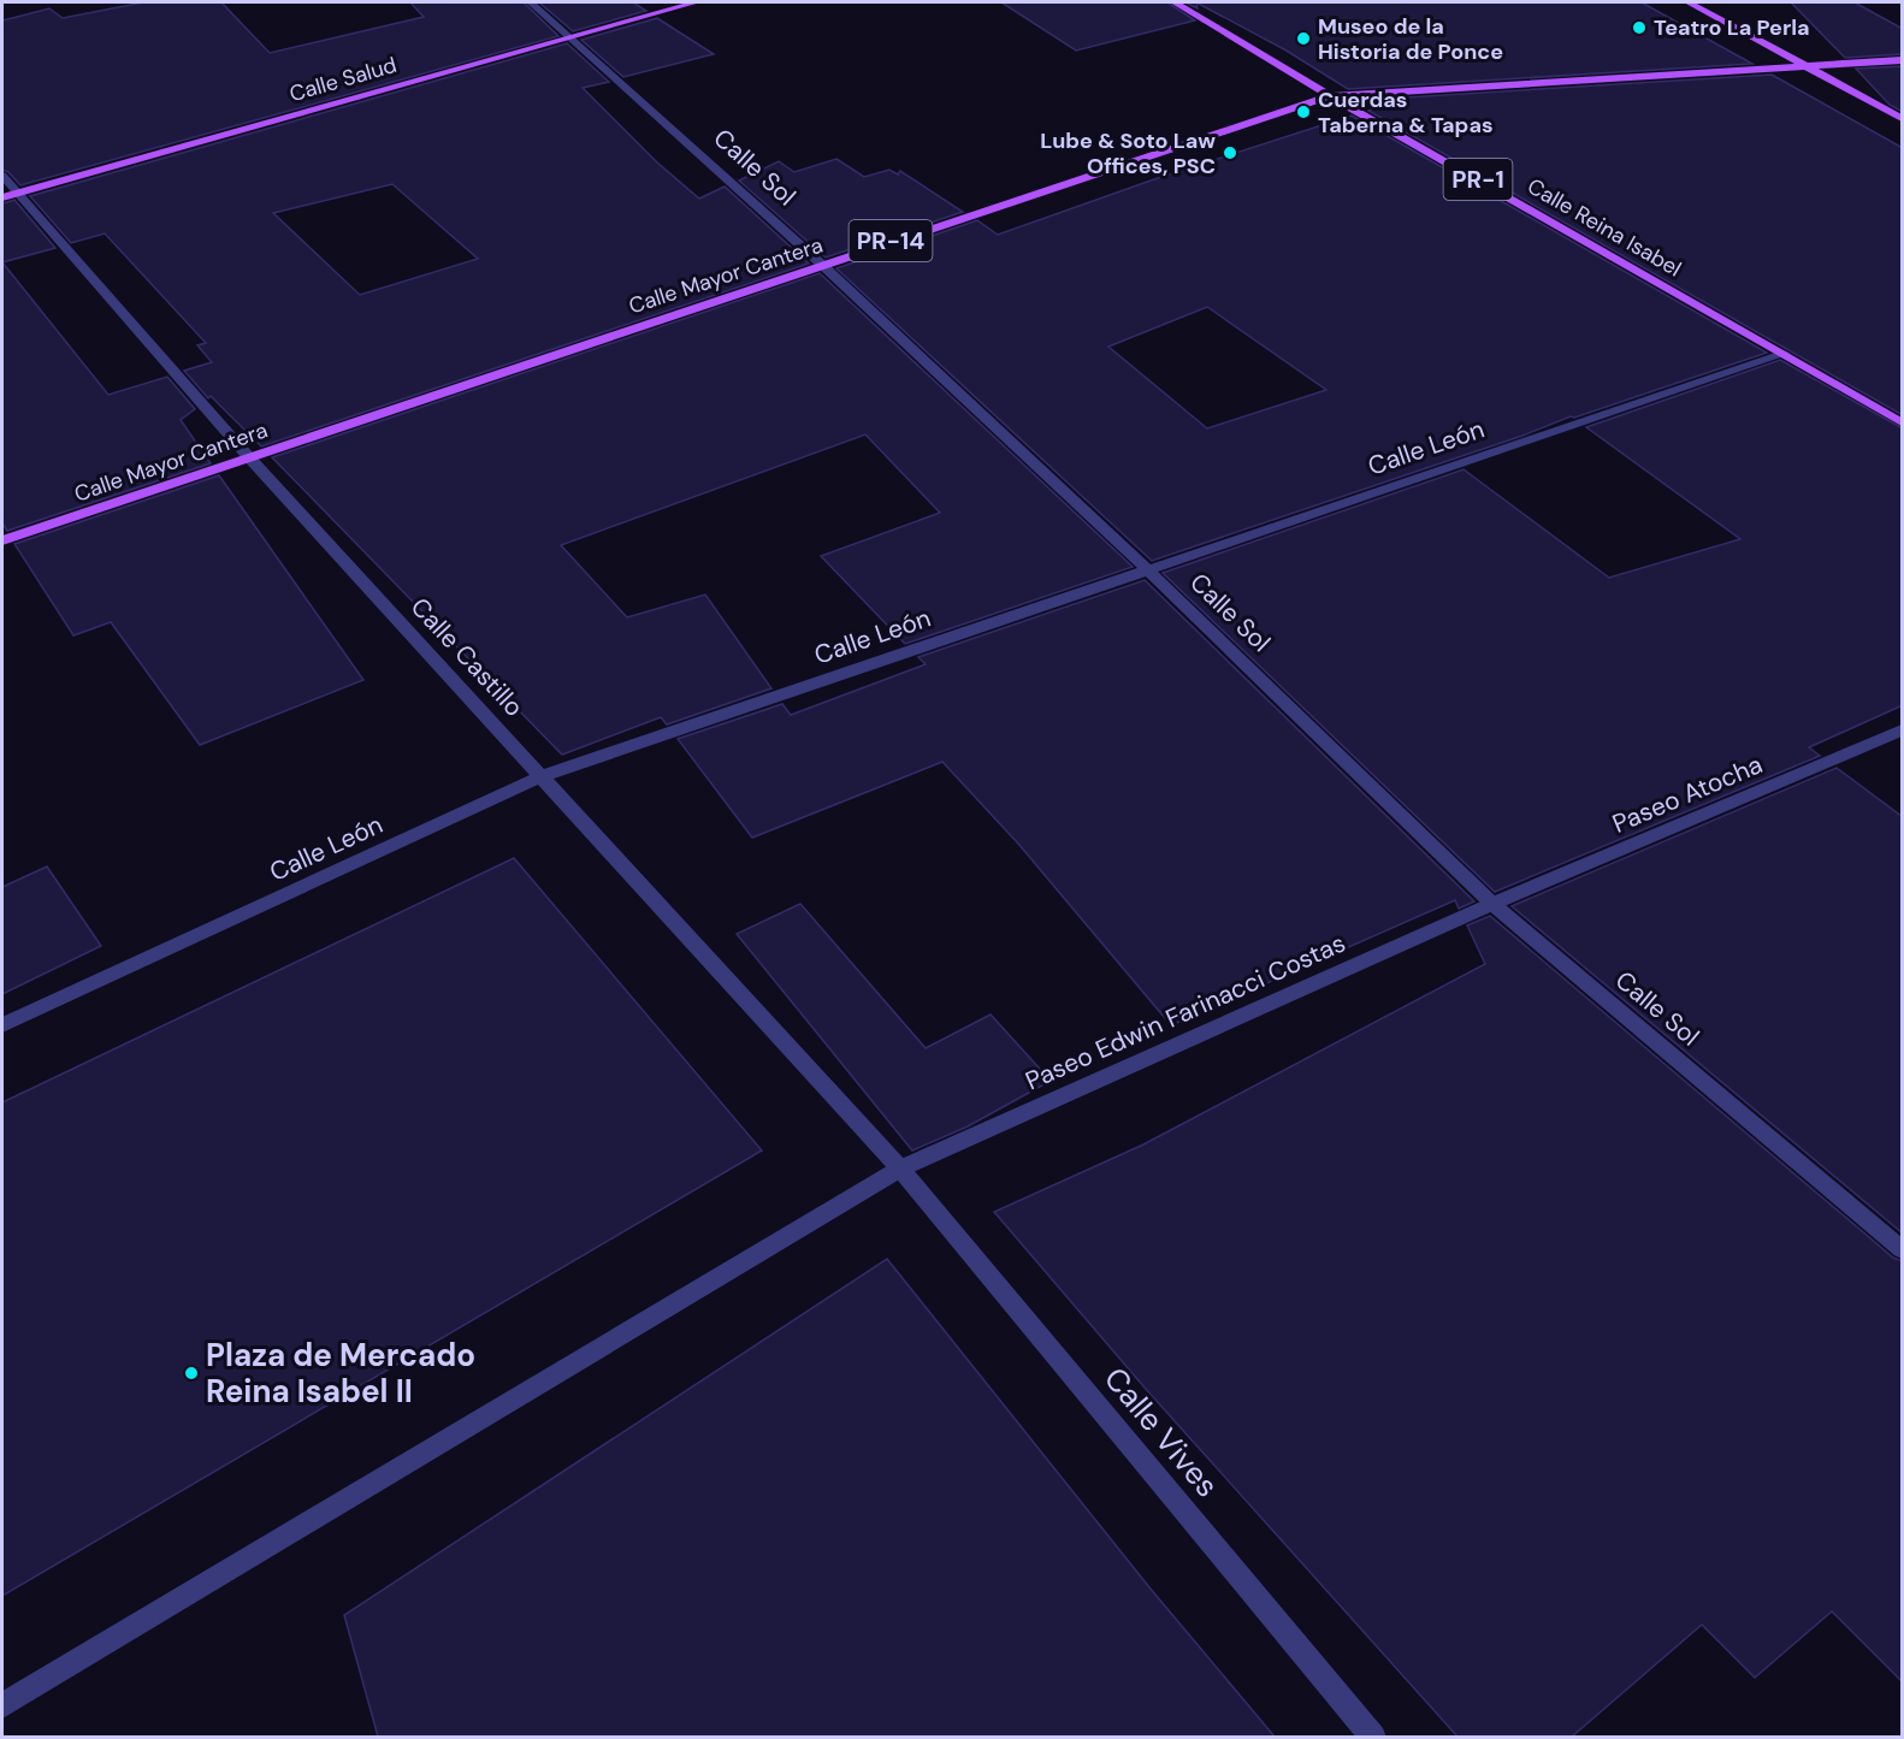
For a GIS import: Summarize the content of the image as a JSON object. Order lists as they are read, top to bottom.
{
  "streets": {
    "main road": [
      "Calle Salud",
      "PR-1",
      "Calle Reina Isabel",
      "PR-14",
      "Calle Mayor Cantera"
    ],
    "street": [
      "Calle Sol",
      "Calle León",
      "Calle Castillo",
      "Paseo Atocha",
      "Paseo Edwin Farinacci Costas",
      "Calle Vives"
    ]
  },
  "crossings": [
    ["Calle Salud", "Calle Sol"],
    ["Calle Salud", "Calle Castillo"],
    ["Calle Sol", "Calle Mayor Cantera"],
    ["Calle Sol", "Calle León"],
    ["Calle Sol", "Paseo Atocha"],
    ["Calle Sol", "Paseo Edwin Farinacci Costas"],
    ["Calle Reina Isabel", "Calle Mayor Cantera"],
    ["Calle Reina Isabel", "Calle León"],
    ["Calle Mayor Cantera", "Calle Castillo"],
    ["Calle León", "Calle Castillo"],
    ["Calle Castillo", "Paseo Edwin Farinacci Costas"],
    ["Calle Castillo", "Calle Vives"],
    ["Paseo Atocha", "Paseo Edwin Farinacci Costas"],
    ["Paseo Edwin Farinacci Costas", "Calle Vives"]
  ],
  "places": [
    "Teatro La Perla",
    "Museo de la Historia de Ponce",
    "Cuerdas Taberna & Tapas",
    "Lube & Soto Law Offices, PSC",
    "Plaza de Mercado Reina Isabel II"
  ]
}
